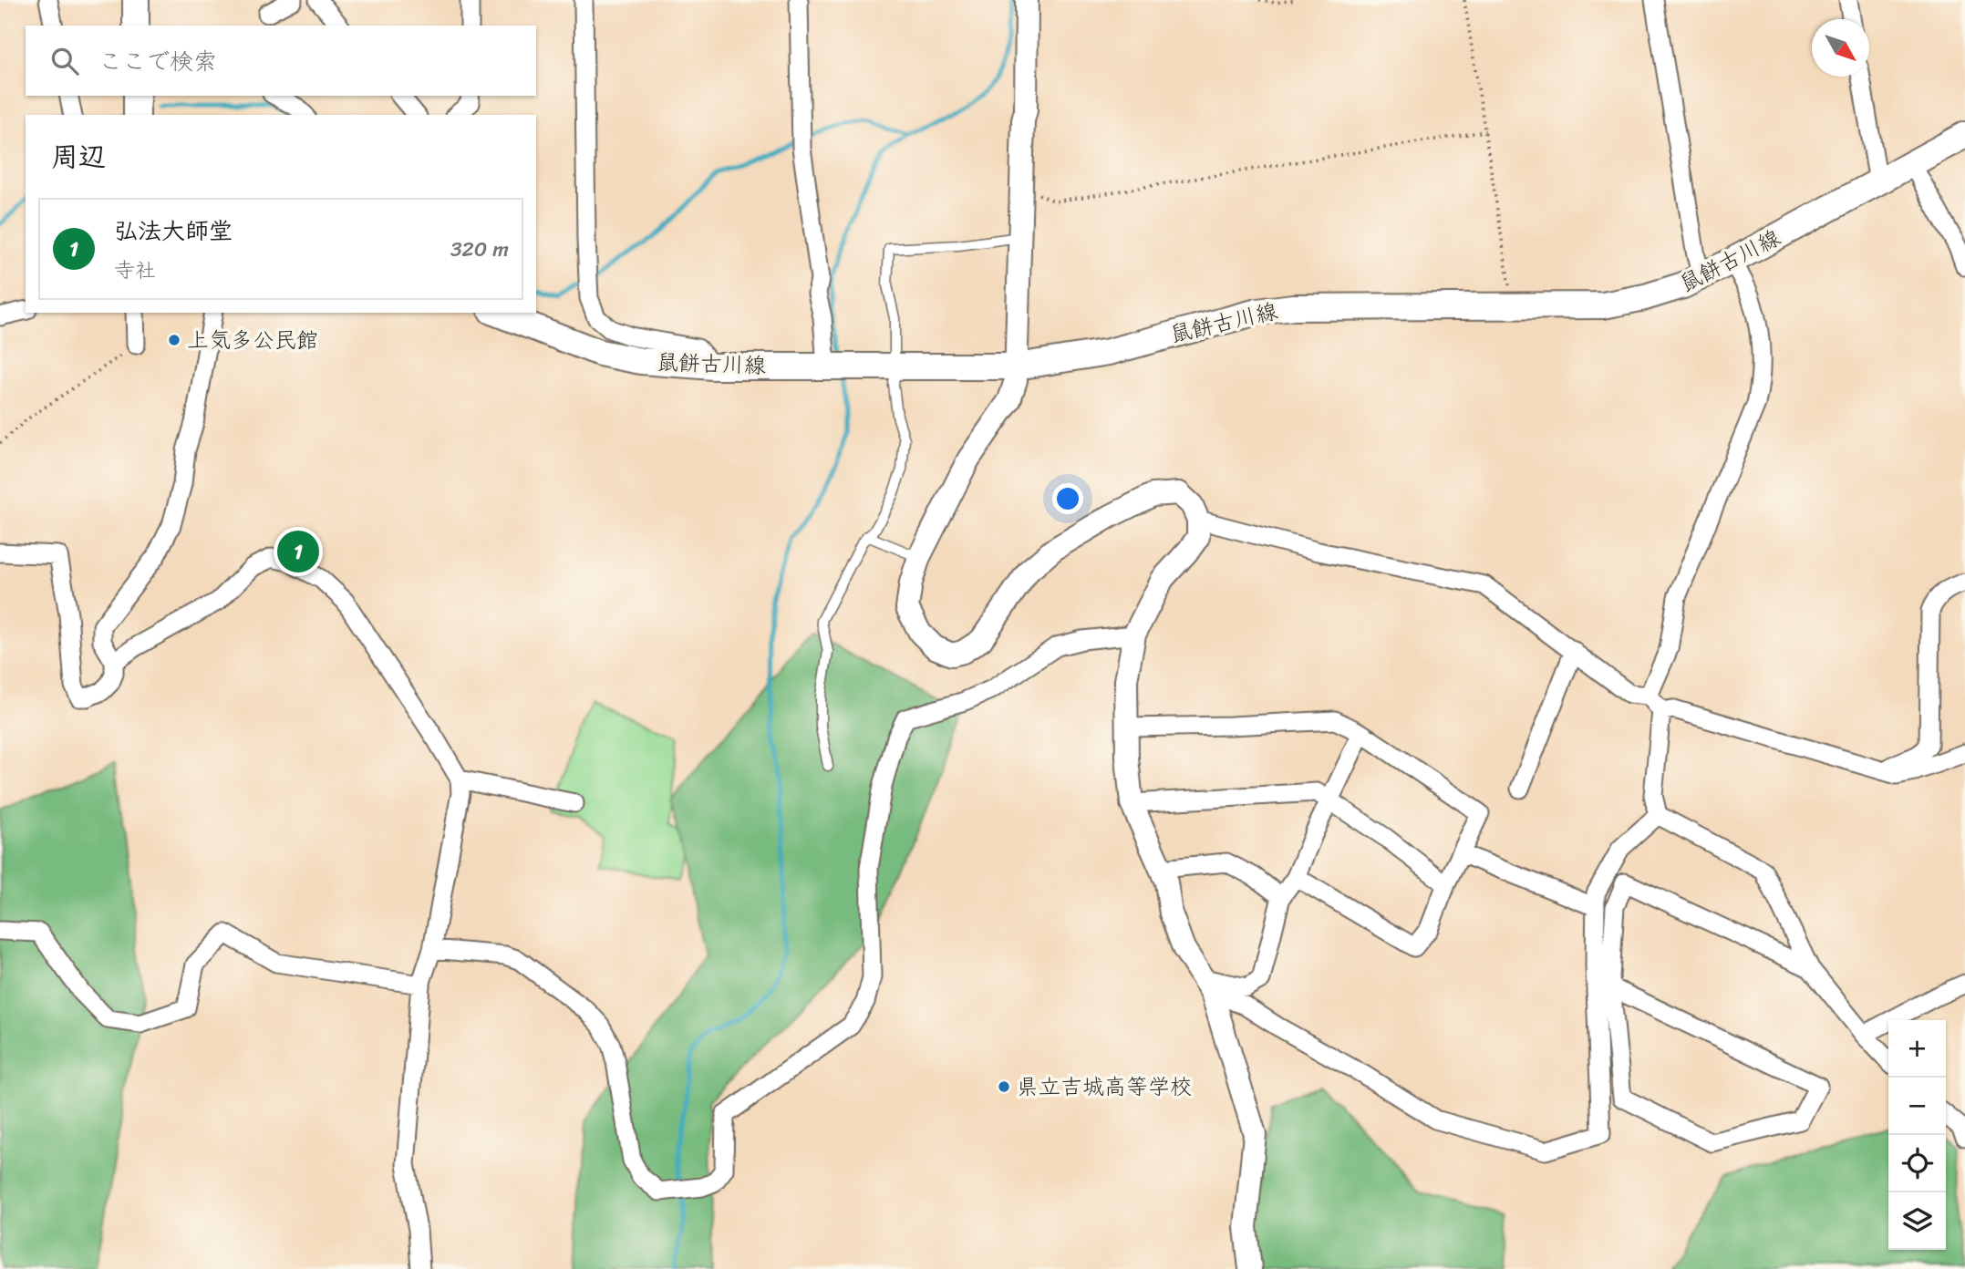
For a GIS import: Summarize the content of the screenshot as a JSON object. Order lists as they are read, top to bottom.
{
  "streets": {
    "main road": ["鼠餅古川線"]
  },
  "places": ["上気多公民館", "県立吉城高等学校"],
  "north": "bottom right",
  "page": {
    "search": "ここで検索",
    "heading": "周辺",
    "list": [
      {
        "mark": "1",
        "name": "弘法大師堂",
        "note": "寺社",
        "value": "320 m"
      }
    ],
    "pins": "1",
    "map_buttons": ["+", "−"]
  }
}
